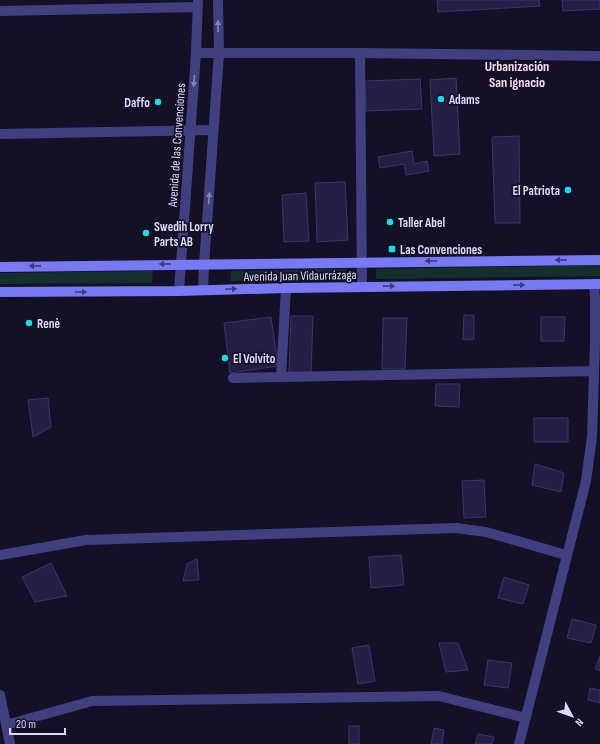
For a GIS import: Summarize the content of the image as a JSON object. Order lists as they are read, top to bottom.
{
  "streets": {
    "main road": ["Avenida Juan Vidaurrázaga"],
    "street": ["Avenida de las Convenciones"]
  },
  "crossings": [
    ["Avenida de las Convenciones", "Avenida Juan Vidaurrázaga"]
  ],
  "districts": ["Urbanización San ignacio"],
  "places": {
    "other": [
      "Adams",
      "Daffo",
      "El Patriota",
      "Taller Abel",
      "Swedih Lorry Parts AB",
      "Renè",
      "El Volvito"
    ],
    "transit": ["Las Convenciones"]
  },
  "scale_bar": "20 m",
  "north": "bottom right"
}
